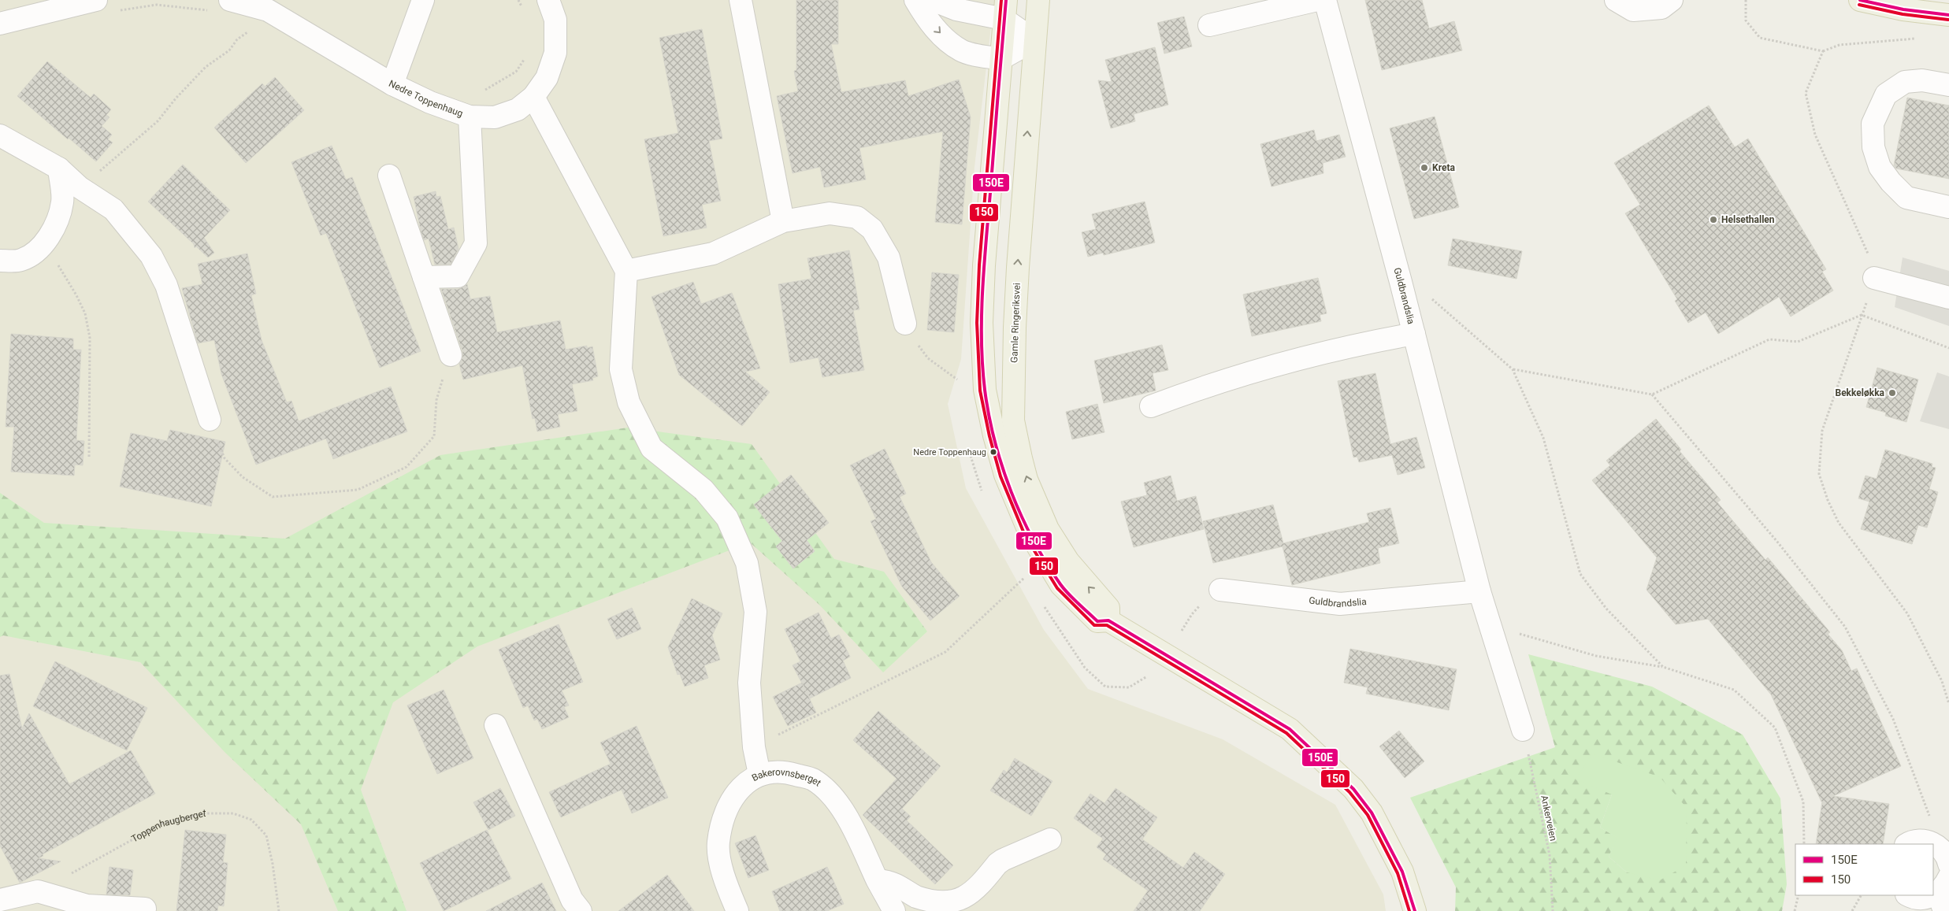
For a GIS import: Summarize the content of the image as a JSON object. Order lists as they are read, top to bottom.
{
  "streets": {
    "main road": ["Gamle Ringeriksvei"],
    "street": ["Nedre Toppenhaug", "Guldbrandslia", "Bakerovnsberget"],
    "path": ["Ankerveien", "Toppenhaugberget"]
  },
  "crossings": [
    ["Guldbrandslia", "Ankerveien"]
  ],
  "places": [
    "Kreta",
    "Helsethallen",
    "Bekkeløkka",
    "Nedre Toppenhaug"
  ],
  "lines": ["transit line 150E", "transit line 150"],
  "legend": ["150E", "150"]
}
